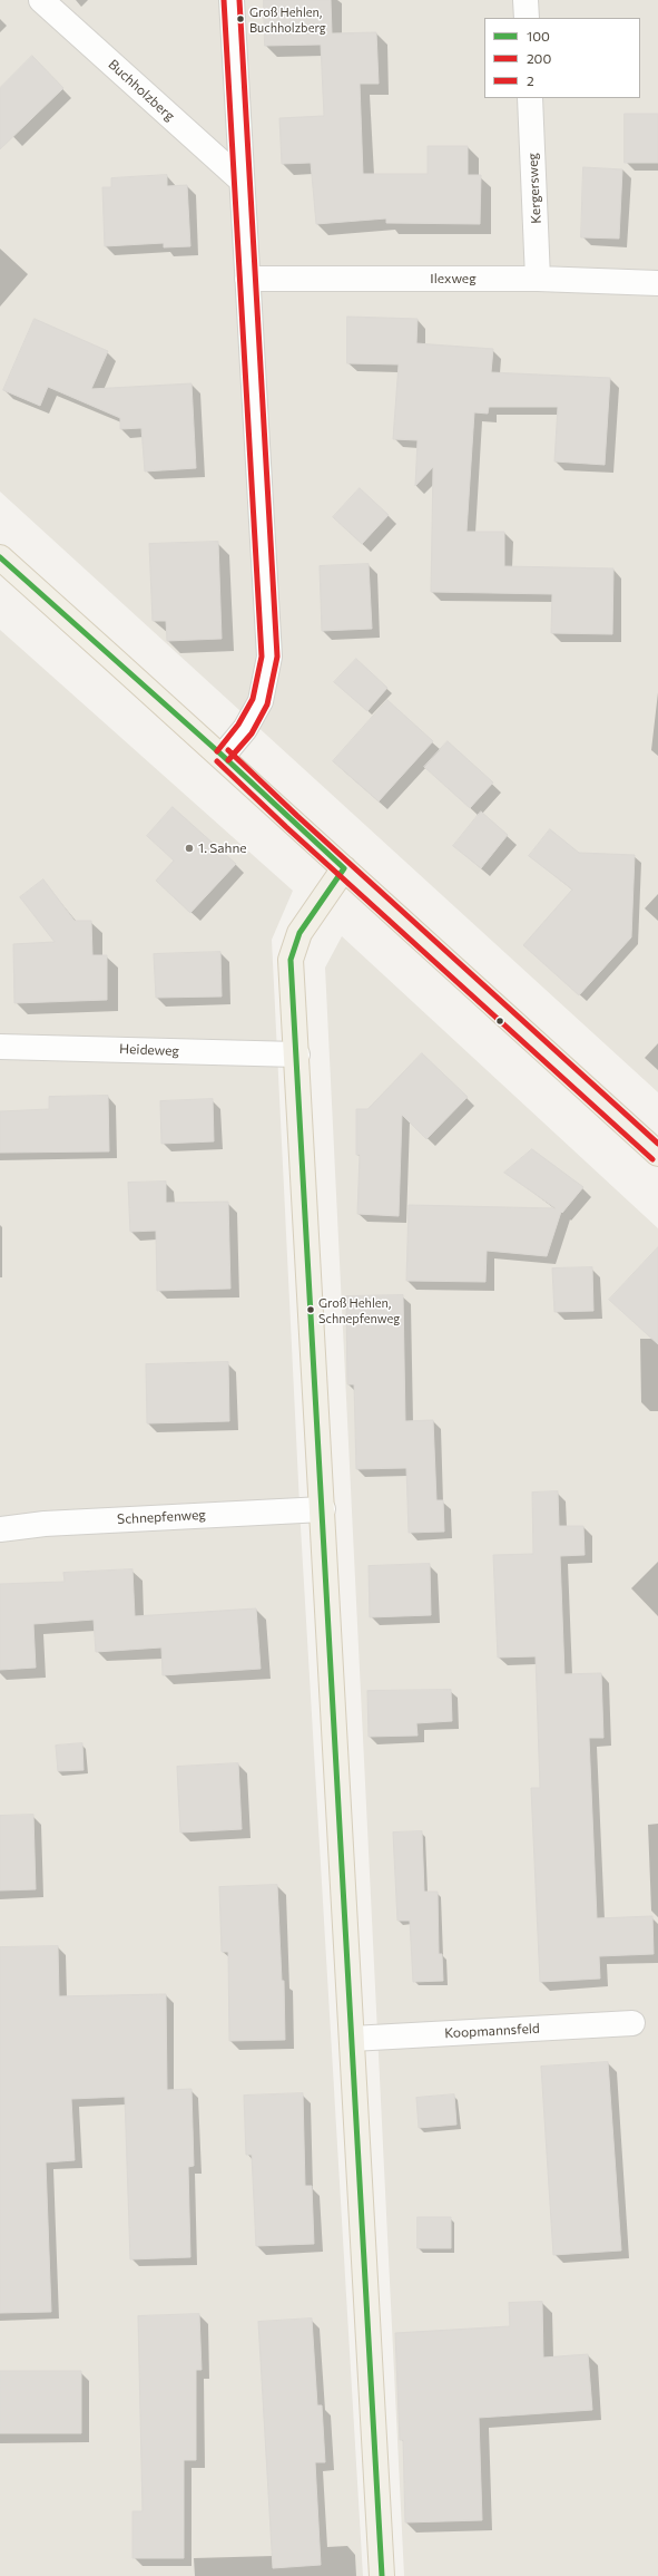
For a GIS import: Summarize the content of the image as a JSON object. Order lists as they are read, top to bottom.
{
  "streets": {
    "street": [
      "Buchholzberg",
      "Kergersweg",
      "Ilexweg",
      "Heideweg",
      "Schnepfenweg",
      "Koopmannsfeld"
    ]
  },
  "crossings": [
    ["Kergersweg", "Ilexweg"]
  ],
  "places": ["Groß Hehlen, Buchholzberg", "1. Sahne", "Groß Hehlen, Schnepfenweg"],
  "lines": ["transit line 200", "transit line 2", "transit line 100"],
  "legend": ["100", "200", "2"]
}
